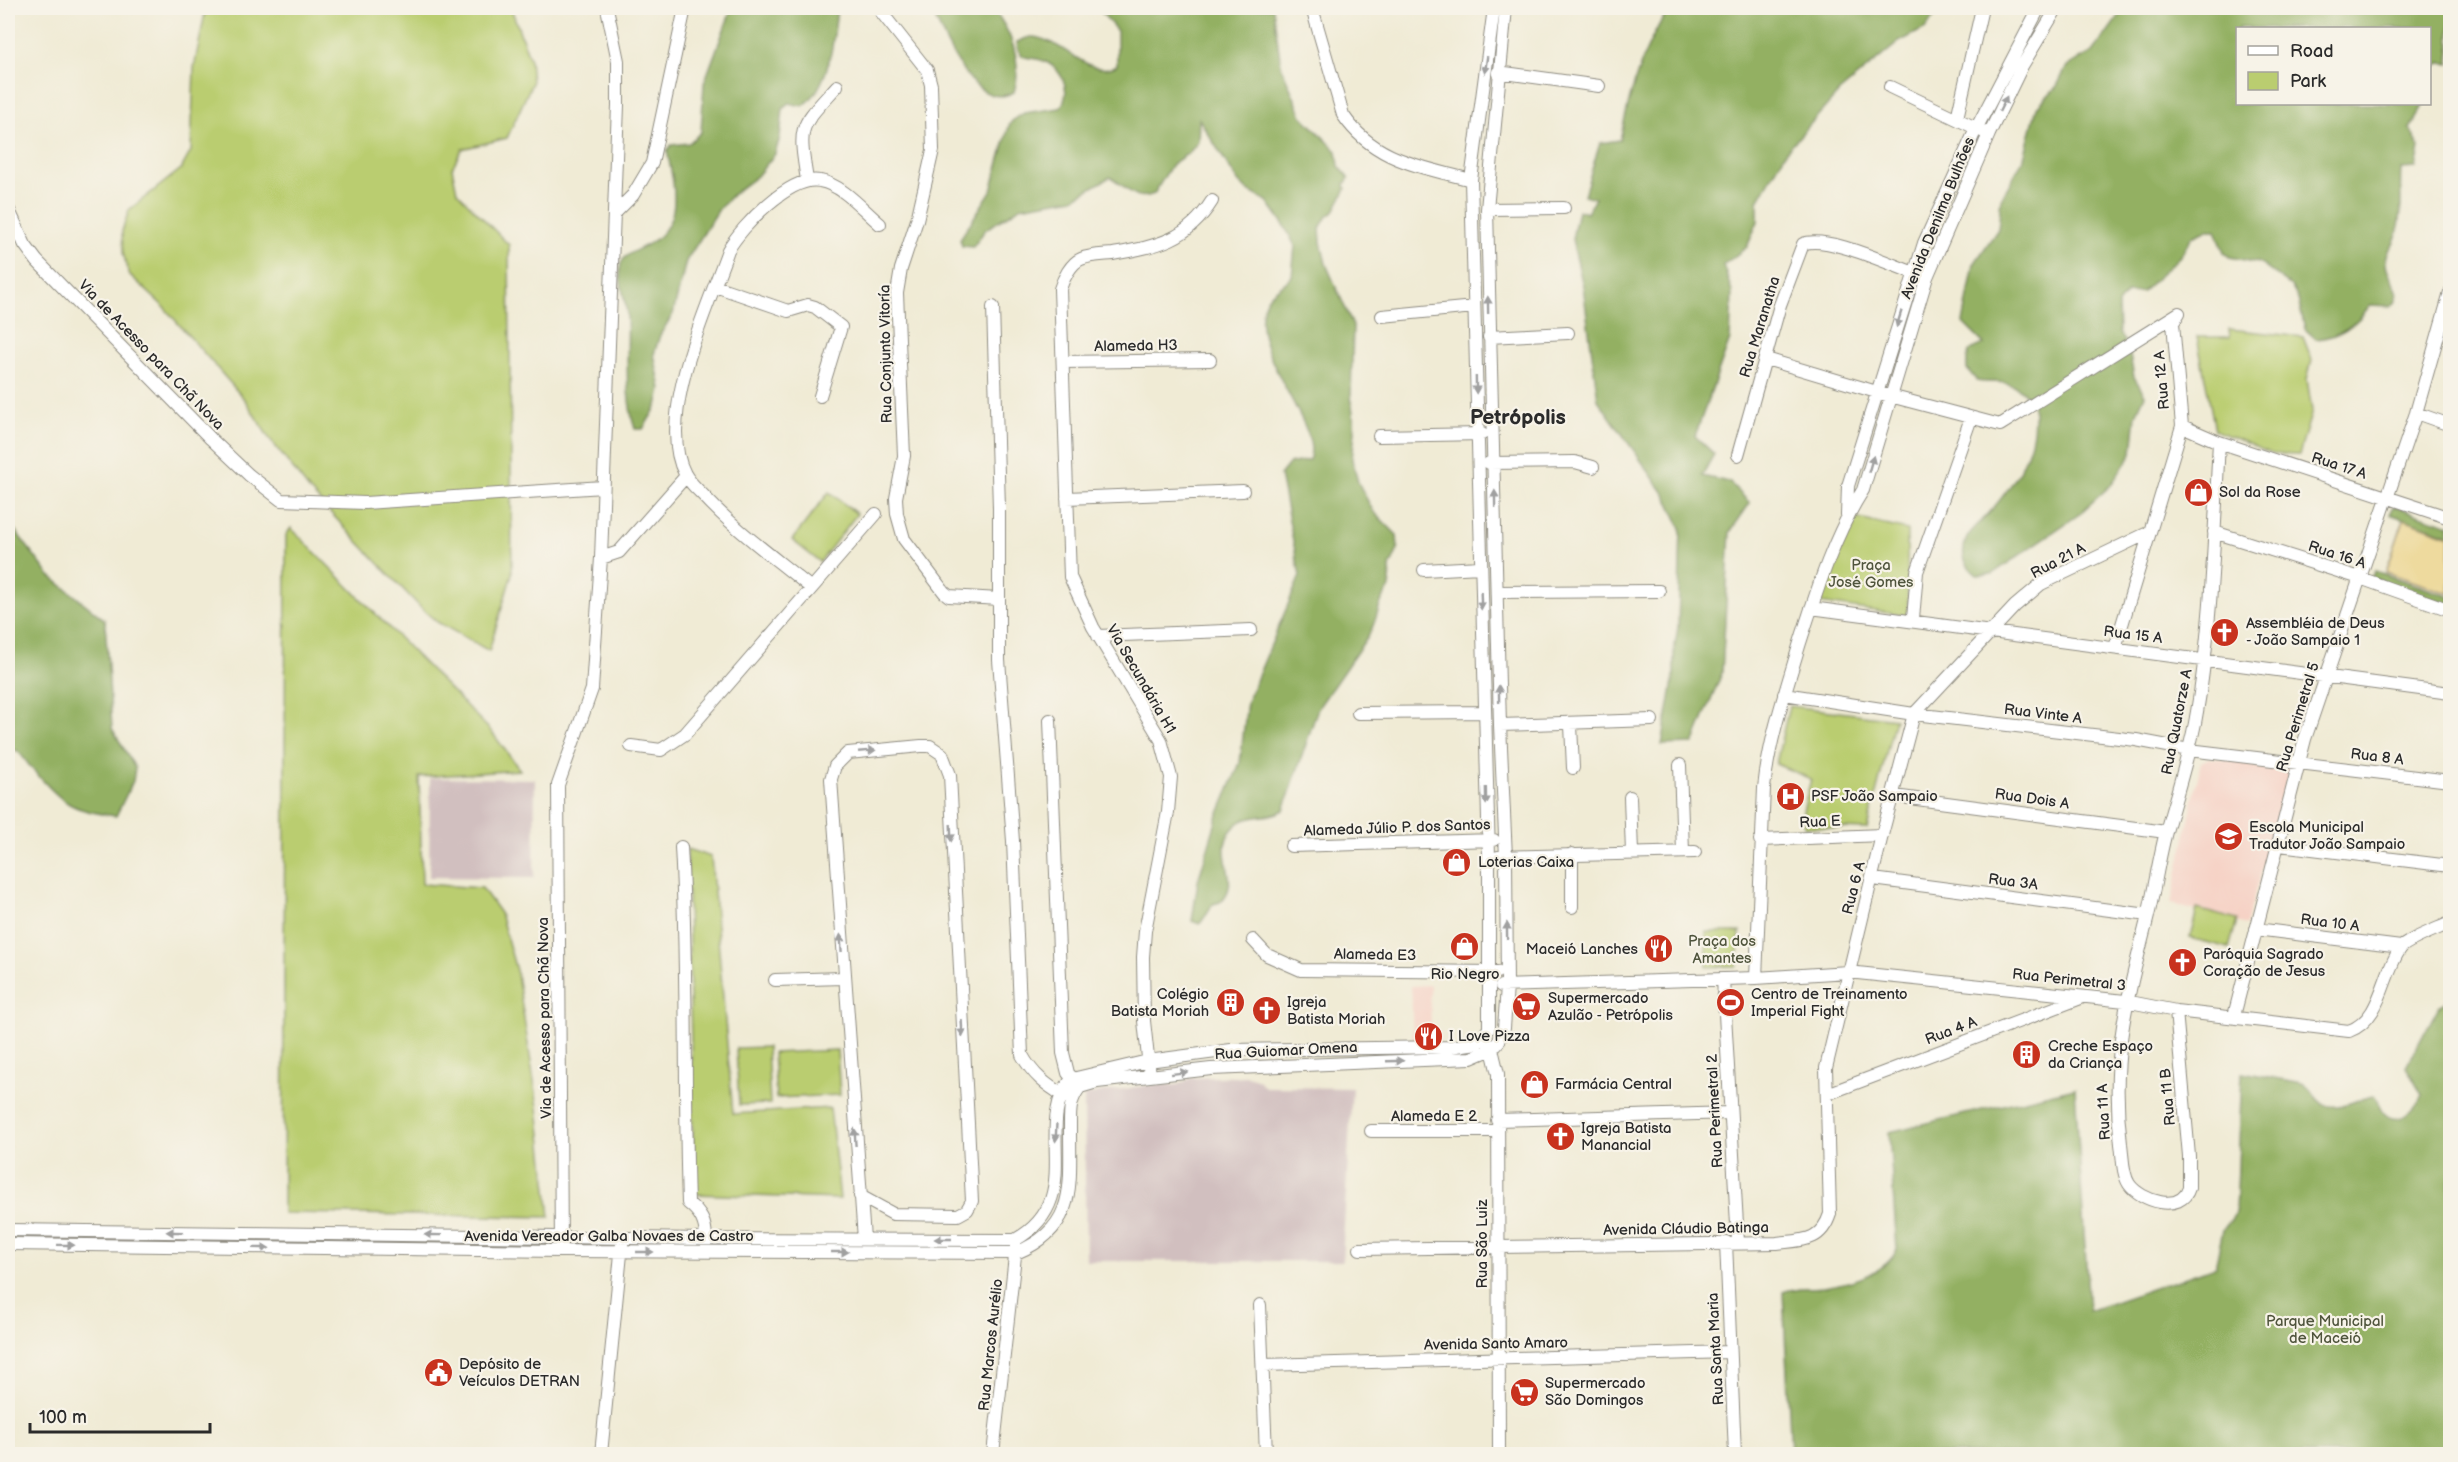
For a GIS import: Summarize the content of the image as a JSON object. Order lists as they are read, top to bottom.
{
  "streets": {
    "street": [
      "Avenida Denilma Bulhões",
      "Rua Maranatha",
      "Alameda H3",
      "Rua Conjunto Vitoría",
      "Via de Acesso para Chã Nova",
      "Rua 12 A",
      "Rua 17 A",
      "Rua 16 A",
      "Rua 21 A",
      "Rua 15 A",
      "Via Secundária H1",
      "Rua Vinte A",
      "Rua Perimetral 5",
      "Rua Quatorze A",
      "Rua 8 A",
      "Rua Dois A",
      "Rua E",
      "Alameda Júlio P. dos Santos",
      "Rua 3A",
      "Rua 6 A",
      "Rua 10 A",
      "Alameda E3",
      "Rua Perimetral 3",
      "Rua 4 A",
      "Rua Guiomar Omena",
      "Rua 11 B",
      "Rua Perimetral 2",
      "Rua 11 A",
      "Alameda E 2",
      "Avenida Cláudio Batinga",
      "Avenida Vereador Galba Novaes de Castro",
      "Rua São Luiz",
      "Avenida Santo Amaro",
      "Rua Marcos Aurélio",
      "Rua Santa Maria"
    ]
  },
  "crossings": [
    ["Avenida Denilma Bulhões", "Rua Maranatha"],
    ["Avenida Denilma Bulhões", "Rua 15 A"],
    ["Avenida Denilma Bulhões", "Rua Vinte A"],
    ["Avenida Denilma Bulhões", "Rua E"],
    ["Avenida Denilma Bulhões", "Rua Perimetral 3"],
    ["Alameda H3", "Via Secundária H1"],
    ["Via de Acesso para Chã Nova", "Avenida Vereador Galba Novaes de Castro"],
    ["Rua 12 A", "Rua 17 A"],
    ["Rua 12 A", "Rua 21 A"],
    ["Rua 12 A", "Rua 15 A"],
    ["Rua 17 A", "Rua Perimetral 5"],
    ["Rua 17 A", "Rua Quatorze A"],
    ["Rua 16 A", "Rua Perimetral 5"],
    ["Rua 16 A", "Rua Quatorze A"],
    ["Rua 21 A", "Rua 15 A"],
    ["Rua 21 A", "Rua 6 A"],
    ["Rua 15 A", "Rua Perimetral 5"],
    ["Rua 15 A", "Rua Quatorze A"],
    ["Rua 15 A", "Rua 6 A"],
    ["Via Secundária H1", "Rua Guiomar Omena"],
    ["Rua Vinte A", "Rua Perimetral 5"],
    ["Rua Vinte A", "Rua Quatorze A"],
    ["Rua Vinte A", "Rua 8 A"],
    ["Rua Vinte A", "Rua 6 A"],
    ["Rua Perimetral 5", "Rua 8 A"],
    ["Rua Perimetral 5", "Rua 10 A"],
    ["Rua Perimetral 5", "Rua Perimetral 3"],
    ["Rua Quatorze A", "Rua Dois A"],
    ["Rua Quatorze A", "Rua 3A"],
    ["Rua Quatorze A", "Rua Perimetral 3"],
    ["Rua Quatorze A", "Rua 11 A"],
    ["Rua Dois A", "Rua 6 A"],
    ["Rua E", "Rua 6 A"],
    ["Rua 3A", "Rua 6 A"],
    ["Rua 6 A", "Rua Perimetral 3"],
    ["Rua 6 A", "Rua 4 A"],
    ["Rua 6 A", "Avenida Cláudio Batinga"],
    ["Rua 10 A", "Rua Perimetral 3"],
    ["Rua Perimetral 3", "Rua 4 A"],
    ["Rua Perimetral 3", "Rua 11 B"],
    ["Rua Perimetral 3", "Rua Perimetral 2"],
    ["Rua Perimetral 3", "Rua 11 A"],
    ["Rua Guiomar Omena", "Rua São Luiz"],
    ["Rua 11 B", "Rua 11 A"],
    ["Rua Perimetral 2", "Alameda E 2"],
    ["Rua Perimetral 2", "Avenida Cláudio Batinga"],
    ["Rua Perimetral 2", "Rua Santa Maria"],
    ["Alameda E 2", "Rua São Luiz"],
    ["Avenida Cláudio Batinga", "Rua São Luiz"],
    ["Avenida Cláudio Batinga", "Rua Santa Maria"],
    ["Avenida Vereador Galba Novaes de Castro", "Rua Marcos Aurélio"],
    ["Rua São Luiz", "Avenida Santo Amaro"],
    ["Avenida Santo Amaro", "Rua Santa Maria"]
  ],
  "districts": ["Petrópolis"],
  "parks": ["Praça José Gomes", "Praça dos Amantes", "Parque Municipal de Maceió"],
  "places": {
    "shop": [
      "Sol da Rose",
      "Loterias Caixa",
      "Rio Negro",
      "Farmácia Central"
    ],
    "church": [
      "Assembléia de Deus - João Sampaio 1",
      "Paróquia Sagrado Coração de Jesus",
      "Igreja Batista Moriah",
      "Igreja Batista Manancial"
    ],
    "hospital": ["PSF João Sampaio"],
    "school or university": ["Escola Municipal Tradutor João Sampaio"],
    "restaurant": ["Maceió Lanches", "I Love Pizza"],
    "building": ["Colégio Batista Moriah", "Creche Espaço da Criança"],
    "sports": ["Centro de Treinamento Imperial Fight"],
    "supermarket": ["Supermercado Azulão - Petrópolis", "Supermercado São Domingos"],
    "public building": ["Depósito de Veículos DETRAN"]
  },
  "legend": ["Road", "Park"],
  "scale_bar": "100 m"
}
